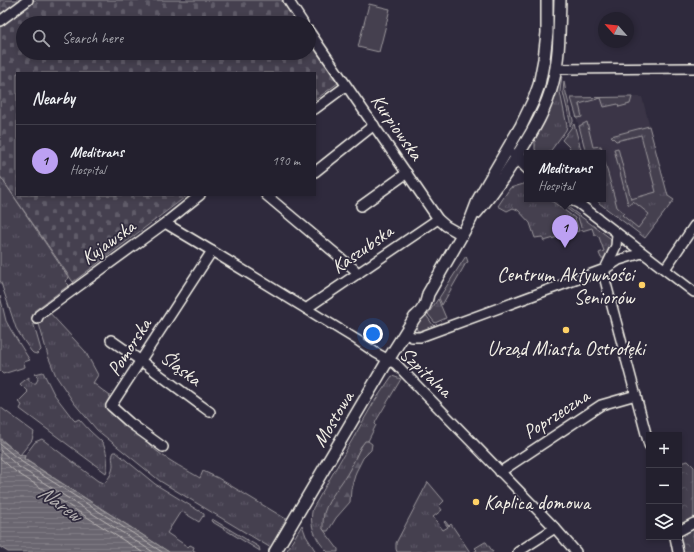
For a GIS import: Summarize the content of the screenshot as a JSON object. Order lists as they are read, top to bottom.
{
  "streets": {
    "main road": ["Mostowa"],
    "street": [
      "Kurpiowska",
      "Kujawska",
      "Kaszubska",
      "Pomorska",
      "Śląska",
      "Szpitalna",
      "Poprzeczna"
    ]
  },
  "crossings": [
    ["Kurpiowska", "Kaszubska"],
    ["Kurpiowska", "Mostowa"],
    ["Kujawska", "Szpitalna"],
    ["Kaszubska", "Szpitalna"],
    ["Pomorska", "Śląska"],
    ["Pomorska", "Szpitalna"],
    ["Szpitalna", "Poprzeczna"],
    ["Szpitalna", "Mostowa"]
  ],
  "water": ["Narew"],
  "places": ["Centrum Aktywności Seniorów", "Urząd Miasta Ostrołęki", "Kaplica domowa"],
  "north": "top left",
  "page": {
    "search": "Search here",
    "heading": "Nearby",
    "list": [
      {
        "mark": "1",
        "name": "Meditrans",
        "note": "Hospital",
        "value": "190 m"
      }
    ],
    "popup": ["Meditrans", "Hospital"],
    "pins": "1",
    "map_buttons": ["+", "−"]
  }
}
